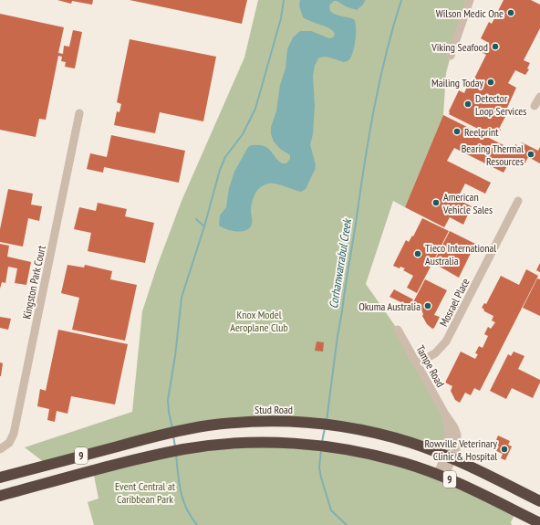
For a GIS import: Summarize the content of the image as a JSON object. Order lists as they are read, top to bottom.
{
  "streets": {
    "highway": ["Stud Road", "9"],
    "street": ["Kingston Park Court", "Mosrael Place", "Tampe Road"]
  },
  "crossings": [
    ["Mosrael Place", "Tampe Road"],
    ["Tampe Road", "Stud Road"],
    ["Tampe Road", "9"]
  ],
  "water": ["Corhanwarrabul Creek"],
  "parks": ["Knox Model Aeroplane Club", "Event Central at Caribbean Park"],
  "places": [
    "Wilson Medic One",
    "Viking Seafood",
    "Mailing Today",
    "Detector Loop Services",
    "Reelprint",
    "Bearing Thermal Resources",
    "American Vehicle Sales",
    "Tieco International Australia",
    "Okuma Australia",
    "Rowville Veterinary Clinic & Hospital"
  ]
}
